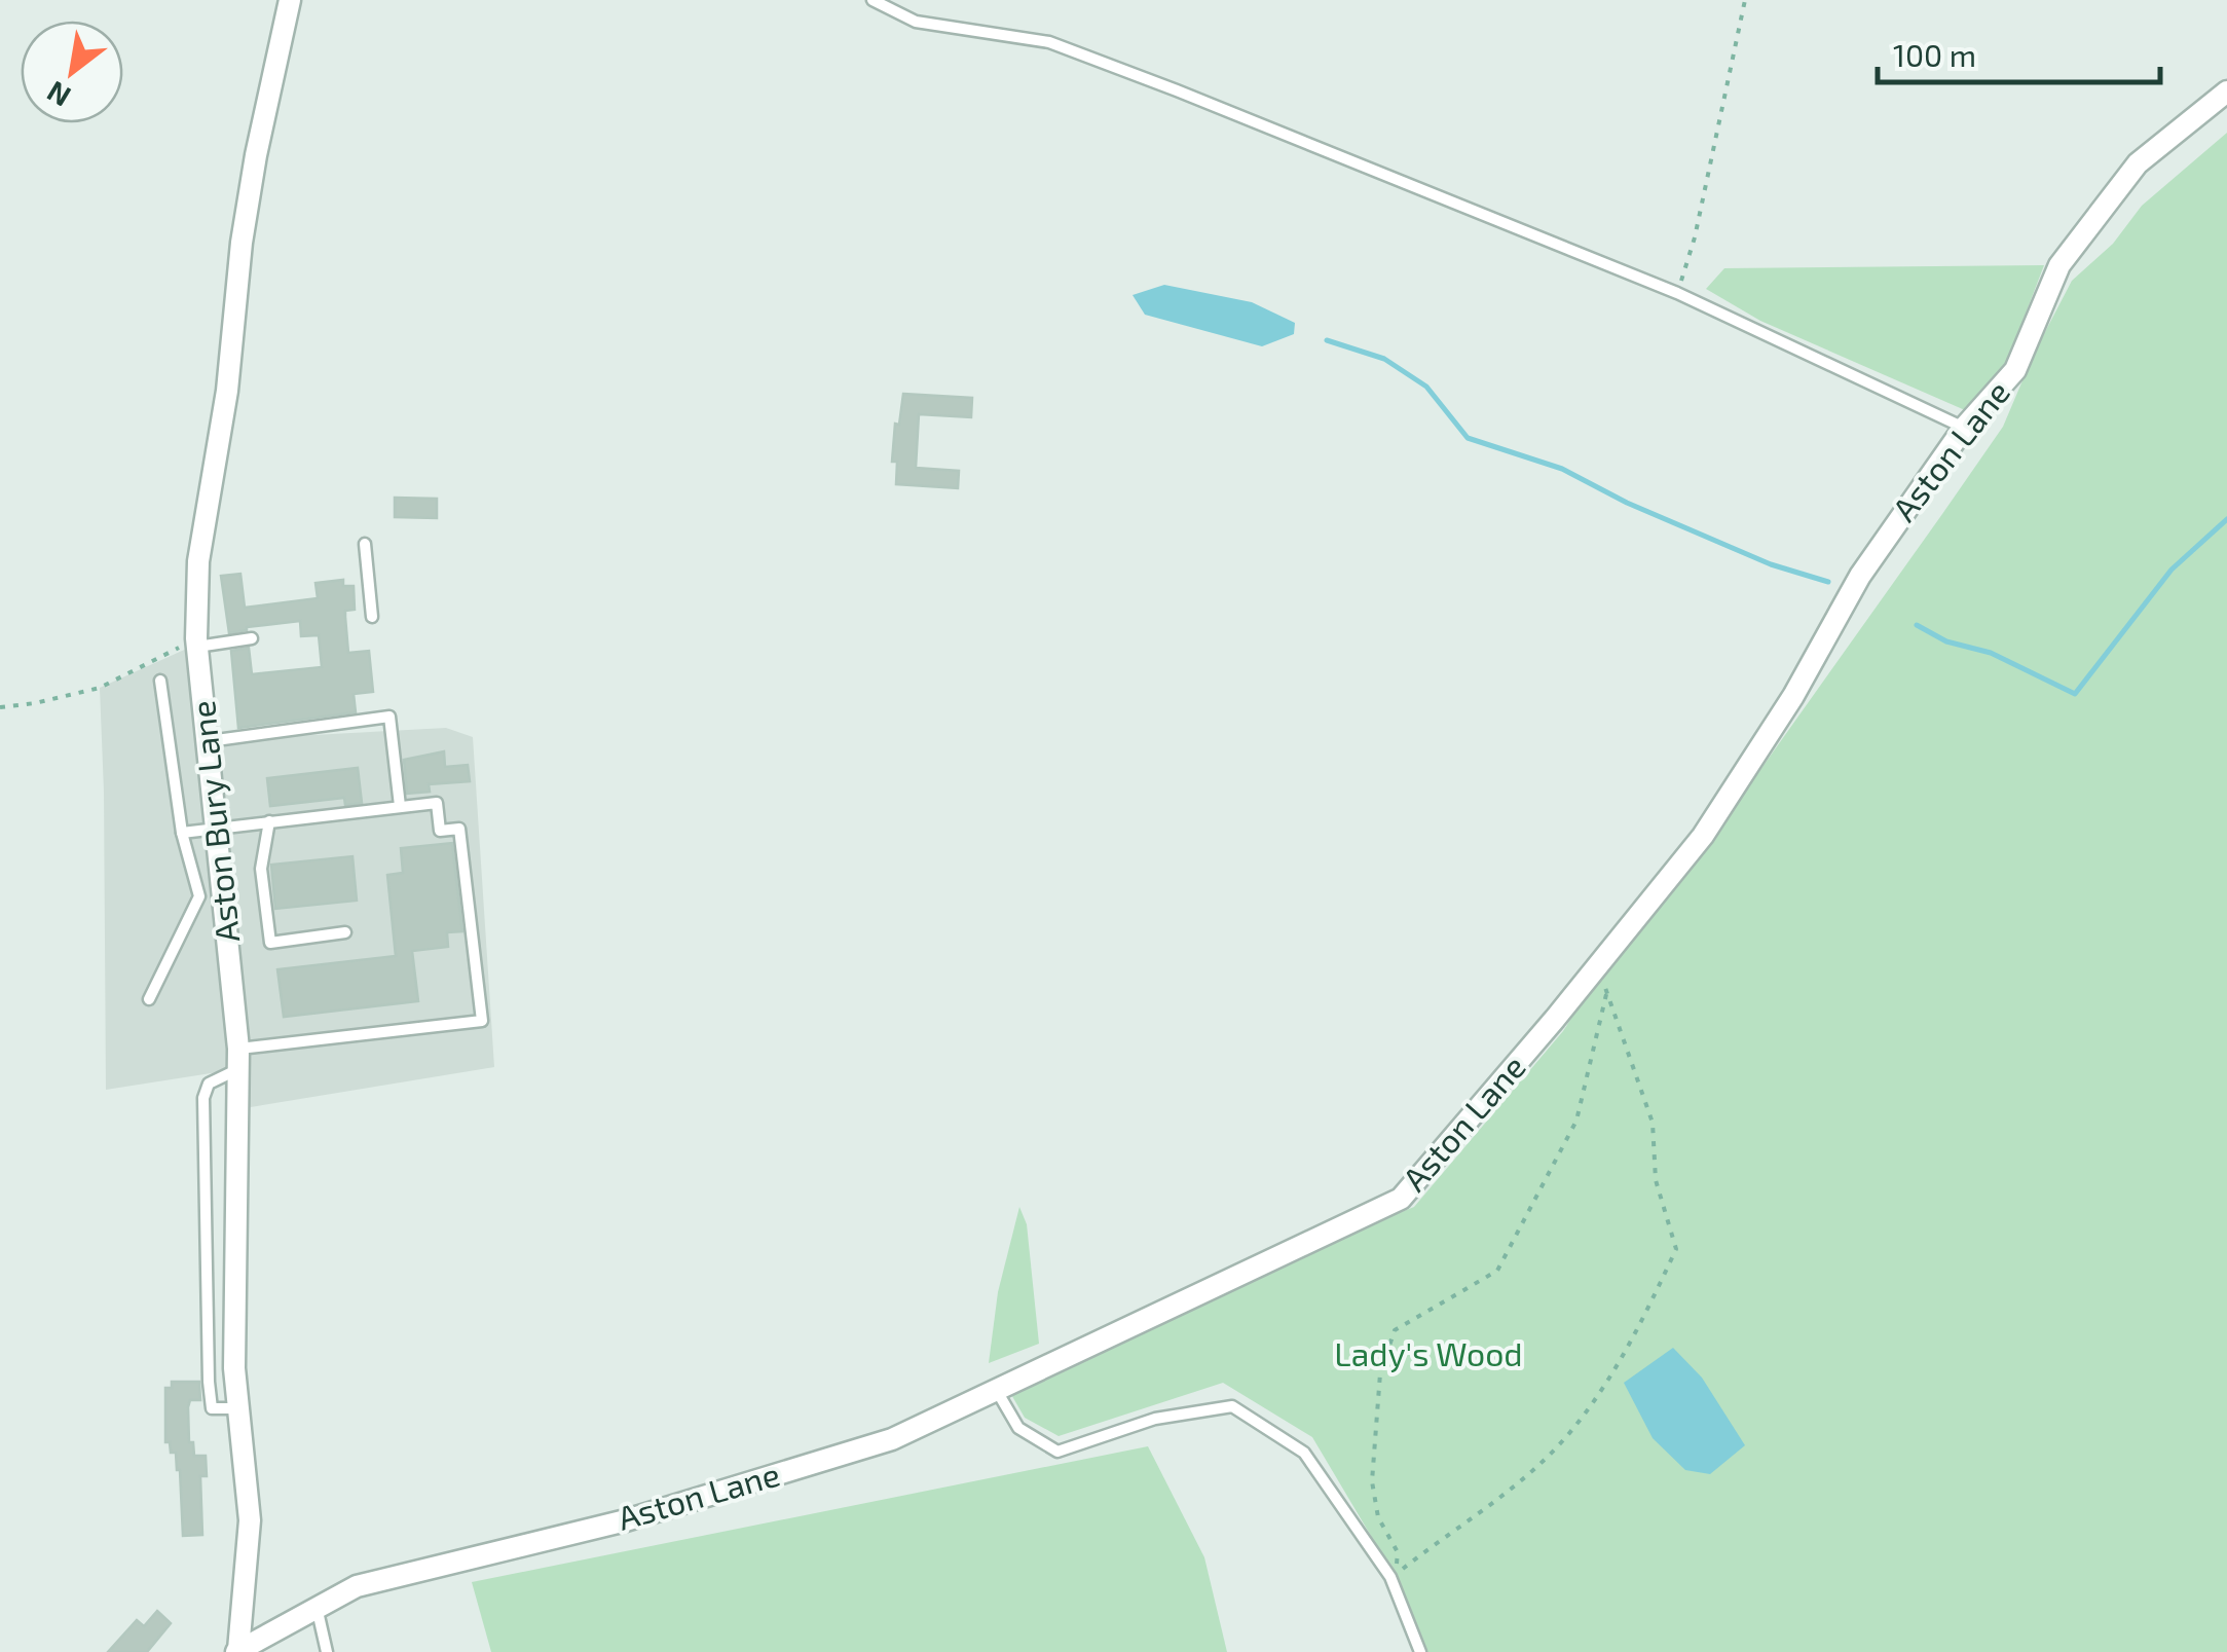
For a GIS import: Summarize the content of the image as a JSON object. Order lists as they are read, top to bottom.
{
  "streets": {
    "street": ["Aston Lane", "Aston Bury Lane"]
  },
  "crossings": [
    ["Aston Lane", "Aston Bury Lane"]
  ],
  "parks": ["Lady's Wood"],
  "scale_bar": "100 m",
  "north": "bottom left"
}
